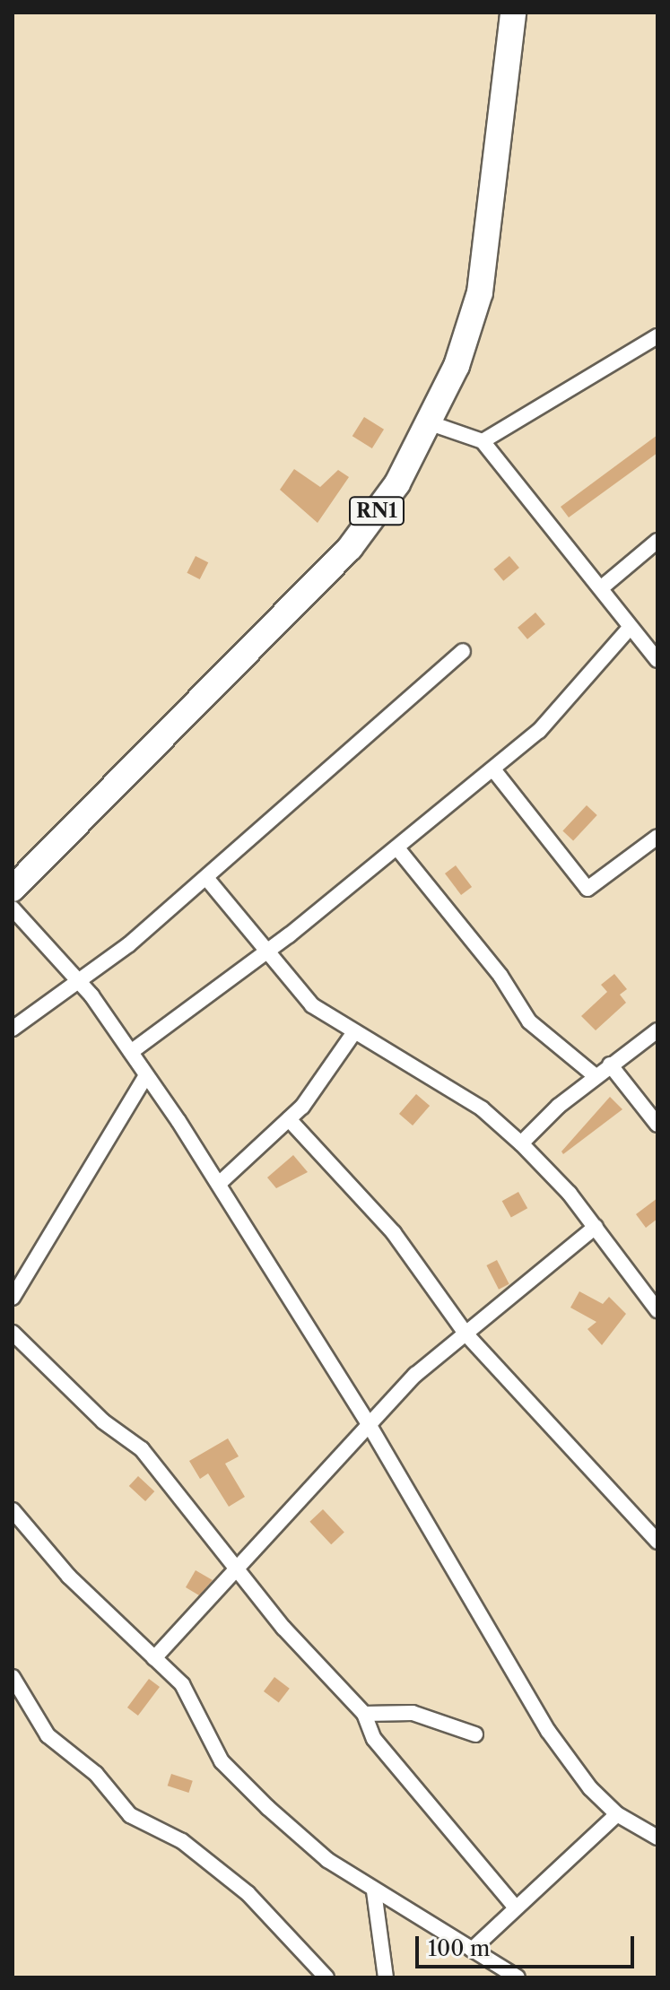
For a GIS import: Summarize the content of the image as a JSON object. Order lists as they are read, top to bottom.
{
  "streets": {
    "highway": ["RN1"]
  },
  "scale_bar": "100 m"
}
